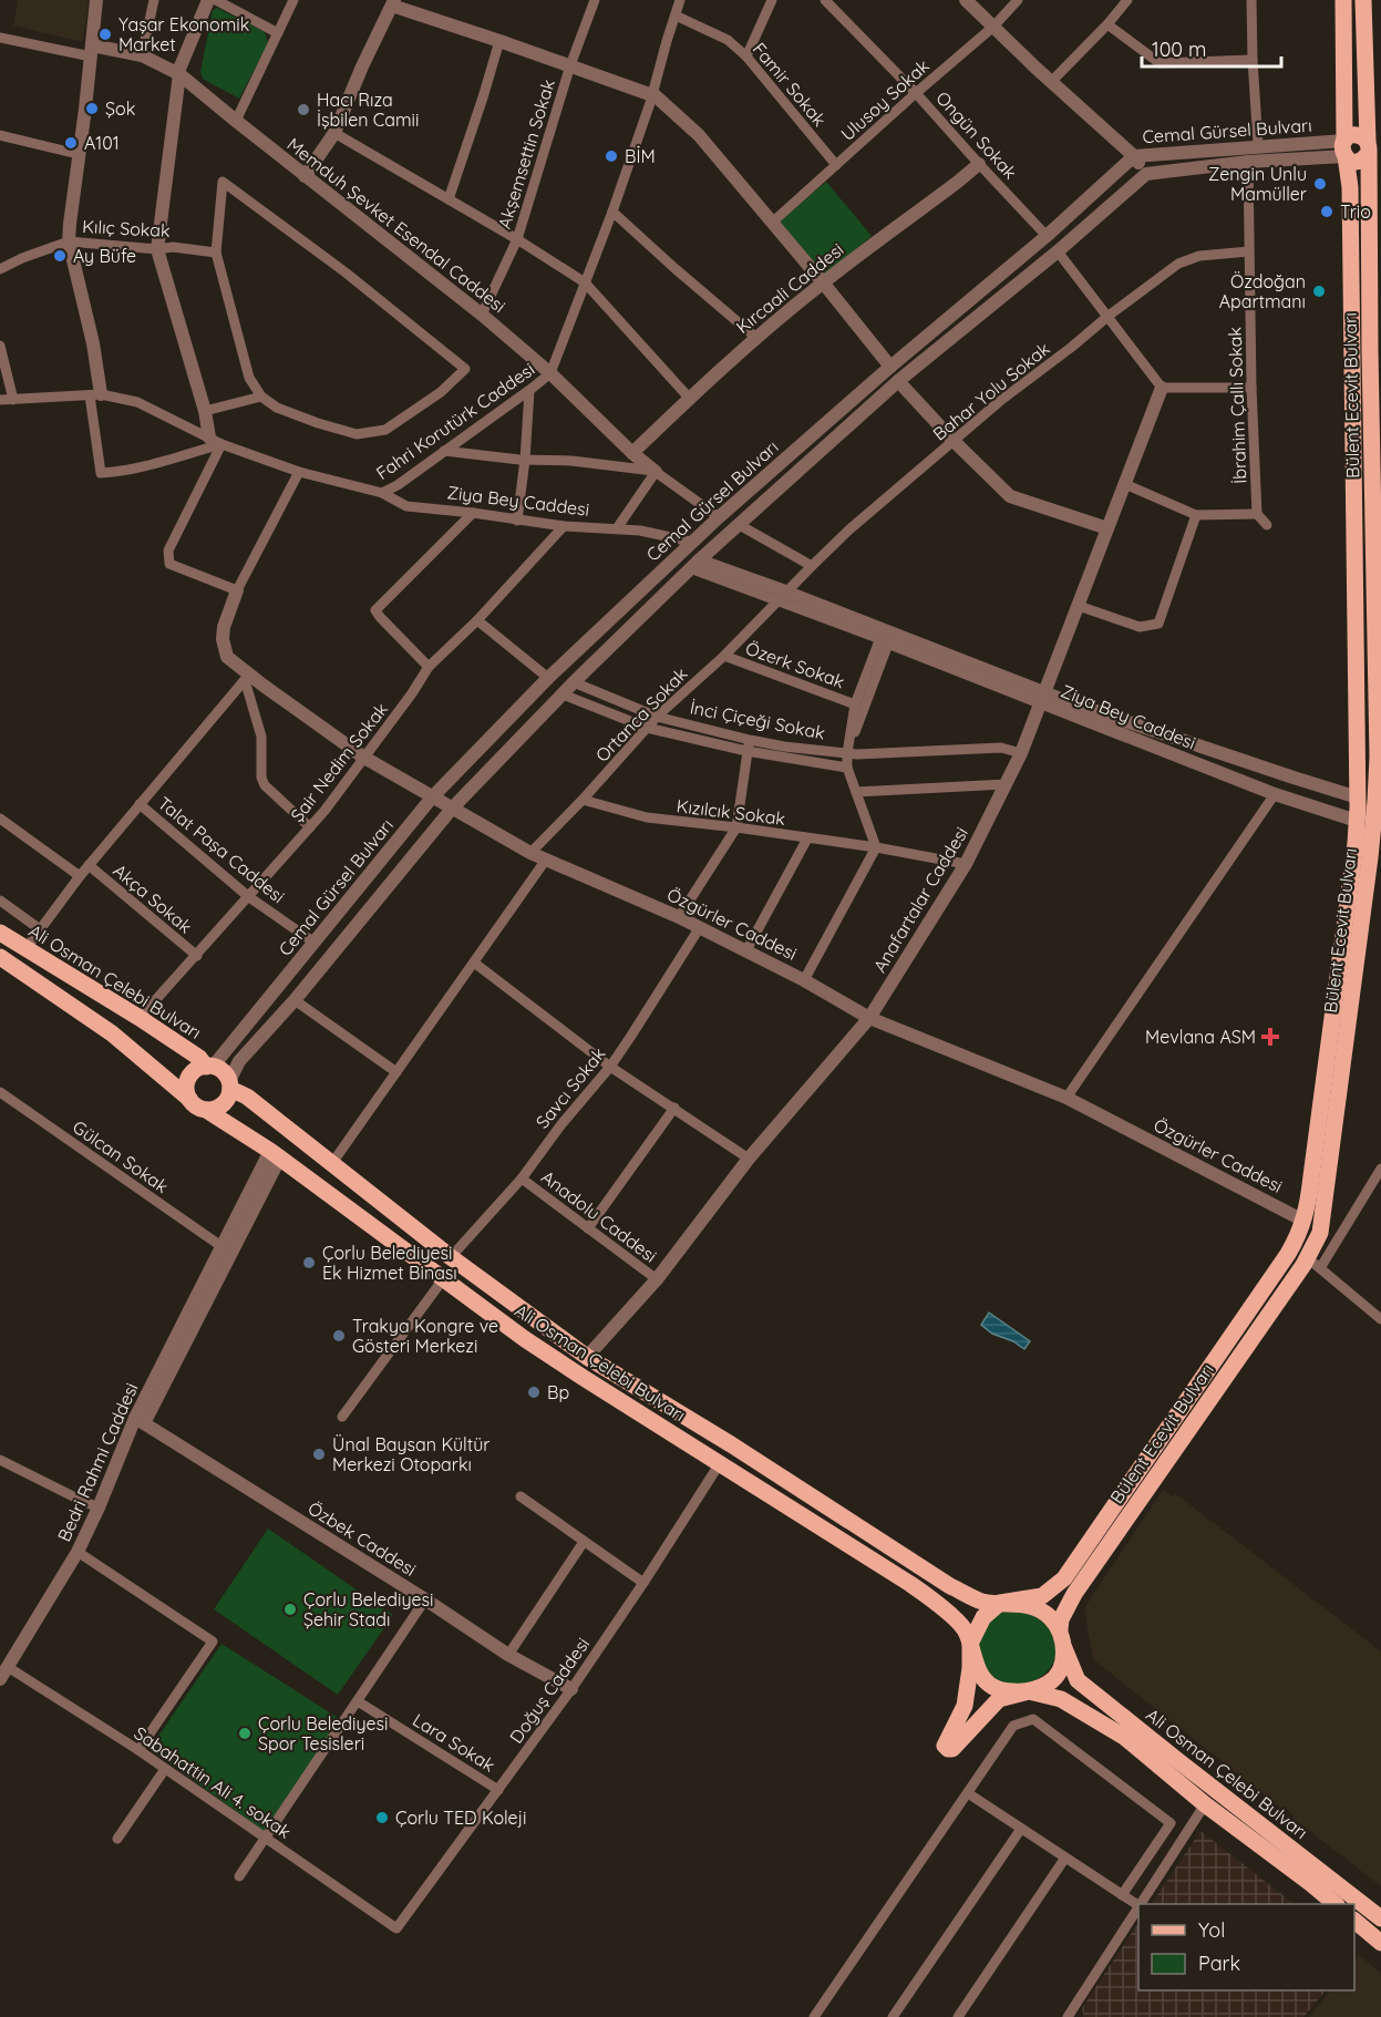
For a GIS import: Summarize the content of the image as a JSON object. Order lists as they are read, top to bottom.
{
  "streets": {
    "main road": ["Bülent Ecevit Bulvarı", "Ali Osman Çelebi Bulvarı"],
    "street": [
      "Famir Sokak",
      "Ulusoy Sokak",
      "Cemal Gürsel Bulvarı",
      "Ongün Sokak",
      "Akşemsettin Sokak",
      "Memduh Şevket Esendal Caddesi",
      "Kılıç Sokak",
      "Kırcaali Caddesi",
      "Bahar Yolu Sokak",
      "İbrahim Çallı Sokak",
      "Fahri Korutürk Caddesi",
      "Ziya Bey Caddesi",
      "Özerk Sokak",
      "Ortanca Sokak",
      "İnci Çiçeği Sokak",
      "Şair Nedim Sokak",
      "Kızılcık Sokak",
      "Talat Paşa Caddesi",
      "Akça Sokak",
      "Anafartalar Caddesi",
      "Özgürler Caddesi",
      "Savcı Sokak",
      "Gülcan Sokak",
      "Anadolu Caddesi",
      "Bedri Rahmi Caddesi",
      "Özbek Caddesi",
      "Doğuş Caddesi",
      "Lara Sokak",
      "Sabahattin Ali 4. sokak"
    ]
  },
  "crossings": [
    ["Famir Sokak", "Ulusoy Sokak"],
    ["Famir Sokak", "Fahri Korutürk Caddesi"],
    ["Ulusoy Sokak", "Ongün Sokak"],
    ["Cemal Gürsel Bulvarı", "Ongün Sokak"],
    ["Cemal Gürsel Bulvarı", "İbrahim Çallı Sokak"],
    ["Cemal Gürsel Bulvarı", "Ziya Bey Caddesi"],
    ["Cemal Gürsel Bulvarı", "İnci Çiçeği Sokak"],
    ["Cemal Gürsel Bulvarı", "Talat Paşa Caddesi"],
    ["Cemal Gürsel Bulvarı", "Özgürler Caddesi"],
    ["Cemal Gürsel Bulvarı", "Ali Osman Çelebi Bulvarı"],
    ["Ongün Sokak", "Kırcaali Caddesi"],
    ["Akşemsettin Sokak", "Memduh Şevket Esendal Caddesi"],
    ["Memduh Şevket Esendal Caddesi", "Kırcaali Caddesi"],
    ["Memduh Şevket Esendal Caddesi", "Fahri Korutürk Caddesi"],
    ["Bahar Yolu Sokak", "İbrahim Çallı Sokak"],
    ["Bahar Yolu Sokak", "Ziya Bey Caddesi"],
    ["Bahar Yolu Sokak", "Ortanca Sokak"],
    ["Bülent Ecevit Bulvarı", "Ali Osman Çelebi Bulvarı"],
    ["Fahri Korutürk Caddesi", "Ziya Bey Caddesi"],
    ["Ziya Bey Caddesi", "Ortanca Sokak"],
    ["Ziya Bey Caddesi", "Şair Nedim Sokak"],
    ["Ziya Bey Caddesi", "Anafartalar Caddesi"],
    ["Özerk Sokak", "Ortanca Sokak"],
    ["Ortanca Sokak", "İnci Çiçeği Sokak"],
    ["Ortanca Sokak", "Kızılcık Sokak"],
    ["Ortanca Sokak", "Özgürler Caddesi"],
    ["İnci Çiçeği Sokak", "Anafartalar Caddesi"],
    ["Şair Nedim Sokak", "Talat Paşa Caddesi"],
    ["Şair Nedim Sokak", "Akça Sokak"],
    ["Şair Nedim Sokak", "Özgürler Caddesi"],
    ["Şair Nedim Sokak", "Ali Osman Çelebi Bulvarı"],
    ["Kızılcık Sokak", "Anafartalar Caddesi"],
    ["Anafartalar Caddesi", "Özgürler Caddesi"],
    ["Anafartalar Caddesi", "Ali Osman Çelebi Bulvarı"],
    ["Anafartalar Caddesi", "Anadolu Caddesi"],
    ["Özgürler Caddesi", "Savcı Sokak"],
    ["Ali Osman Çelebi Bulvarı", "Savcı Sokak"],
    ["Ali Osman Çelebi Bulvarı", "Bedri Rahmi Caddesi"],
    ["Ali Osman Çelebi Bulvarı", "Doğuş Caddesi"],
    ["Savcı Sokak", "Anadolu Caddesi"],
    ["Gülcan Sokak", "Bedri Rahmi Caddesi"],
    ["Bedri Rahmi Caddesi", "Özbek Caddesi"],
    ["Bedri Rahmi Caddesi", "Sabahattin Ali 4. sokak"],
    ["Özbek Caddesi", "Doğuş Caddesi"],
    ["Doğuş Caddesi", "Lara Sokak"],
    ["Doğuş Caddesi", "Sabahattin Ali 4. sokak"]
  ],
  "places": {
    "other": [
      "Yaşar Ekonomik Market",
      "Şok",
      "Hacı Rıza İşbilen Camii",
      "A101",
      "BİM",
      "Zengin Unlu Mamüller",
      "Trio",
      "Ay Büfe",
      "Özdoğan Apartmanı",
      "Çorlu Belediyesi Ek Hizmet Binası",
      "Trakya Kongre ve Gösteri Merkezi",
      "Bp",
      "Ünal Baysan Kültür Merkezi Otoparkı",
      "Çorlu Belediyesi Şehir Stadı",
      "Çorlu Belediyesi Spor Tesisleri",
      "Çorlu TED Koleji"
    ],
    "health": ["Mevlana ASM"]
  },
  "legend": ["Yol", "Park"],
  "scale_bar": "100 m"
}
